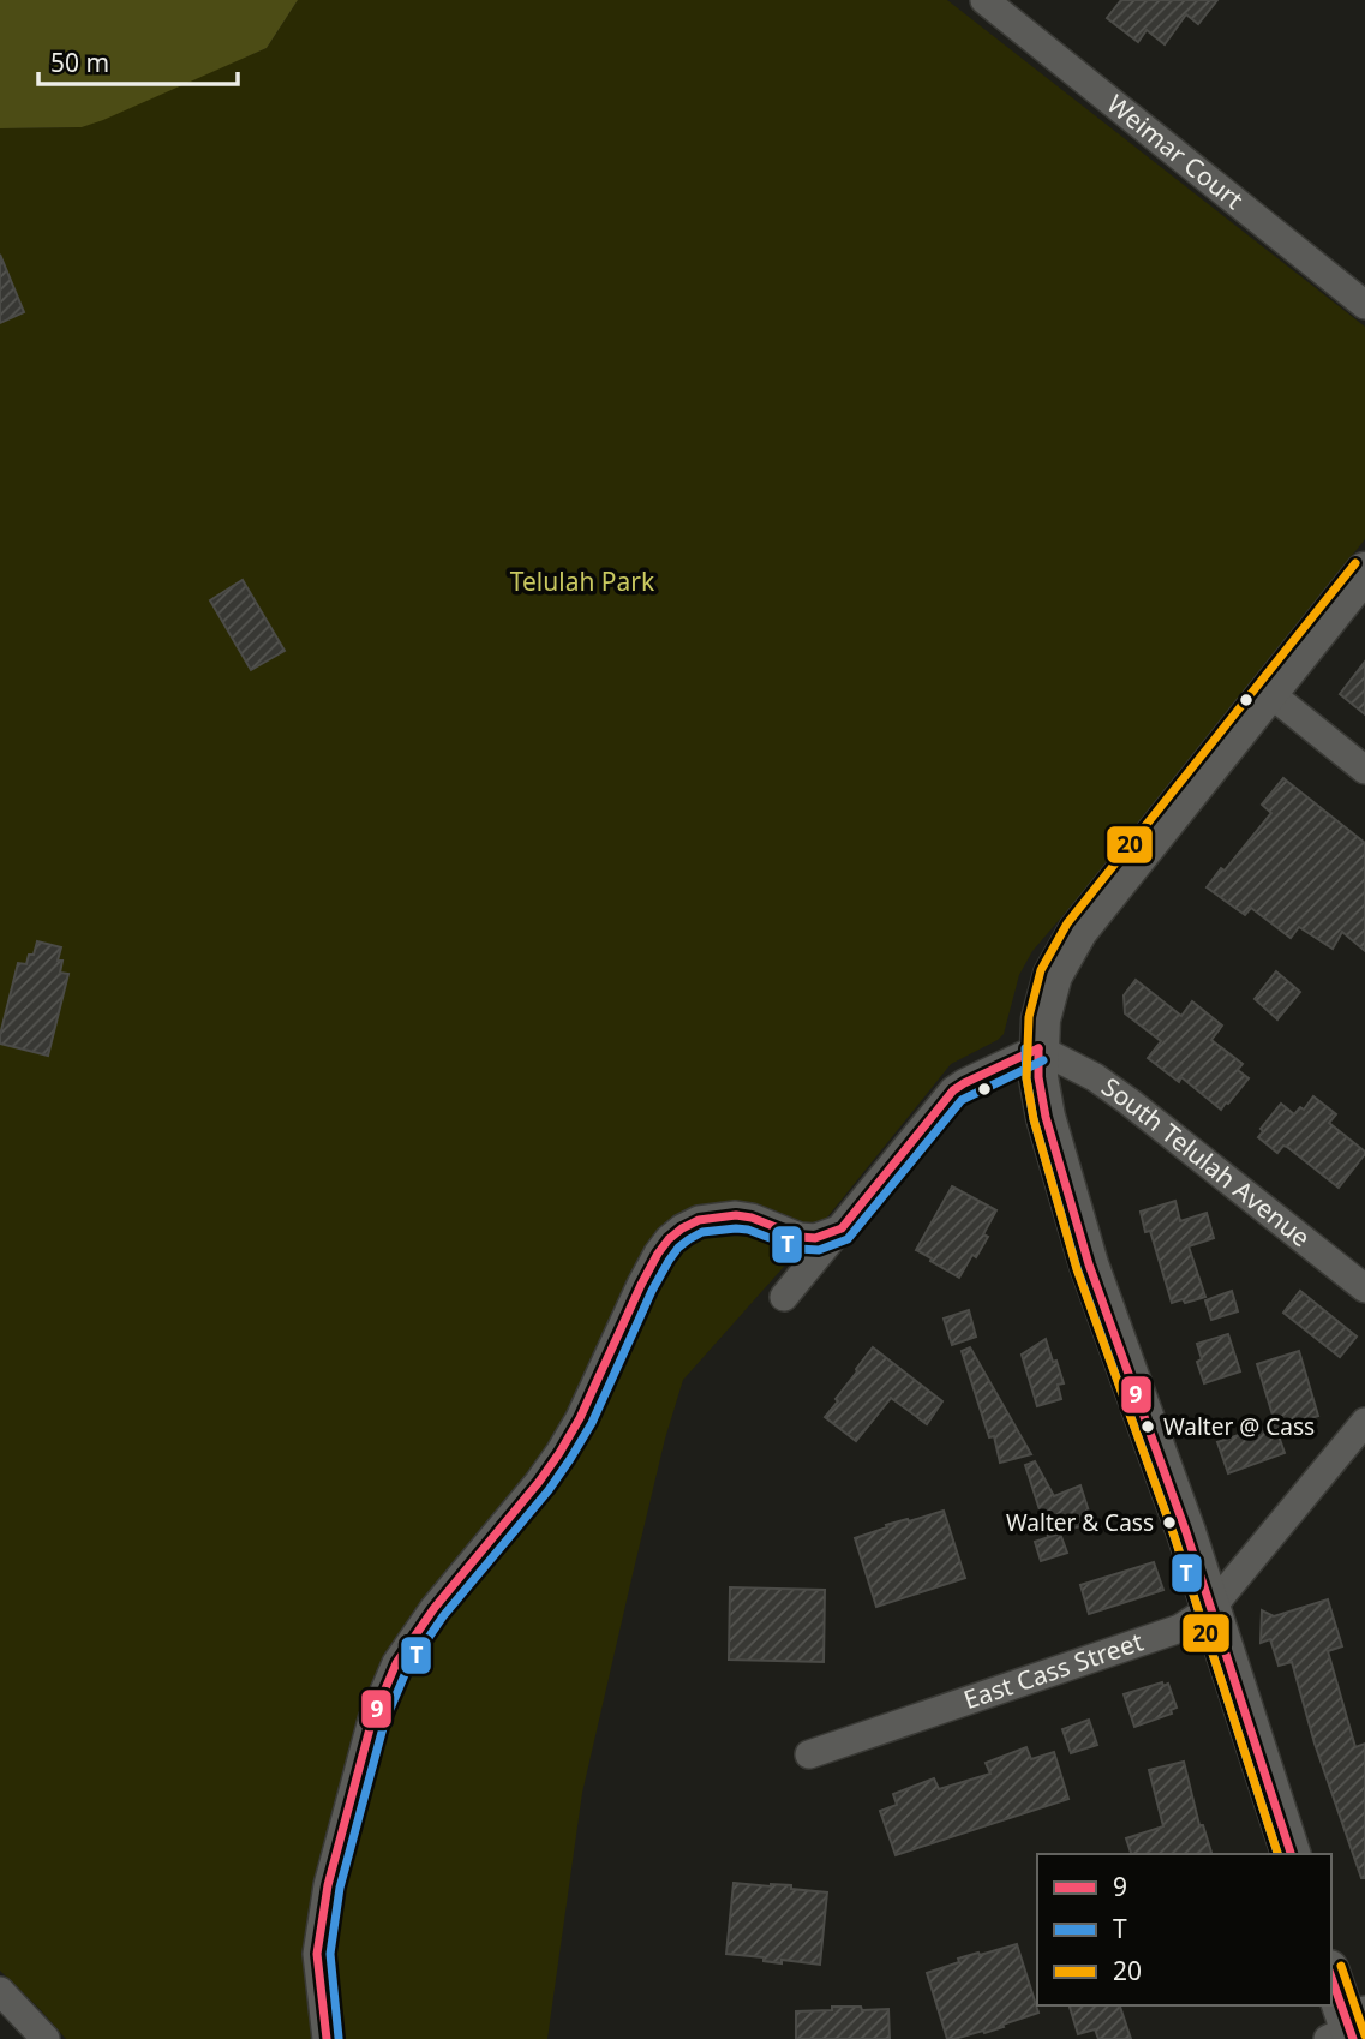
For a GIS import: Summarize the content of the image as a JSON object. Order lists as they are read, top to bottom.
{
  "streets": {
    "street": ["Weimar Court", "South Telulah Avenue", "East Cass Street"]
  },
  "parks": ["Telulah Park"],
  "places": ["Walter @ Cass", "Walter & Cass"],
  "lines": ["transit line 20", "transit line 9", "transit line T"],
  "legend": ["9", "T", "20"],
  "scale_bar": "50 m"
}
